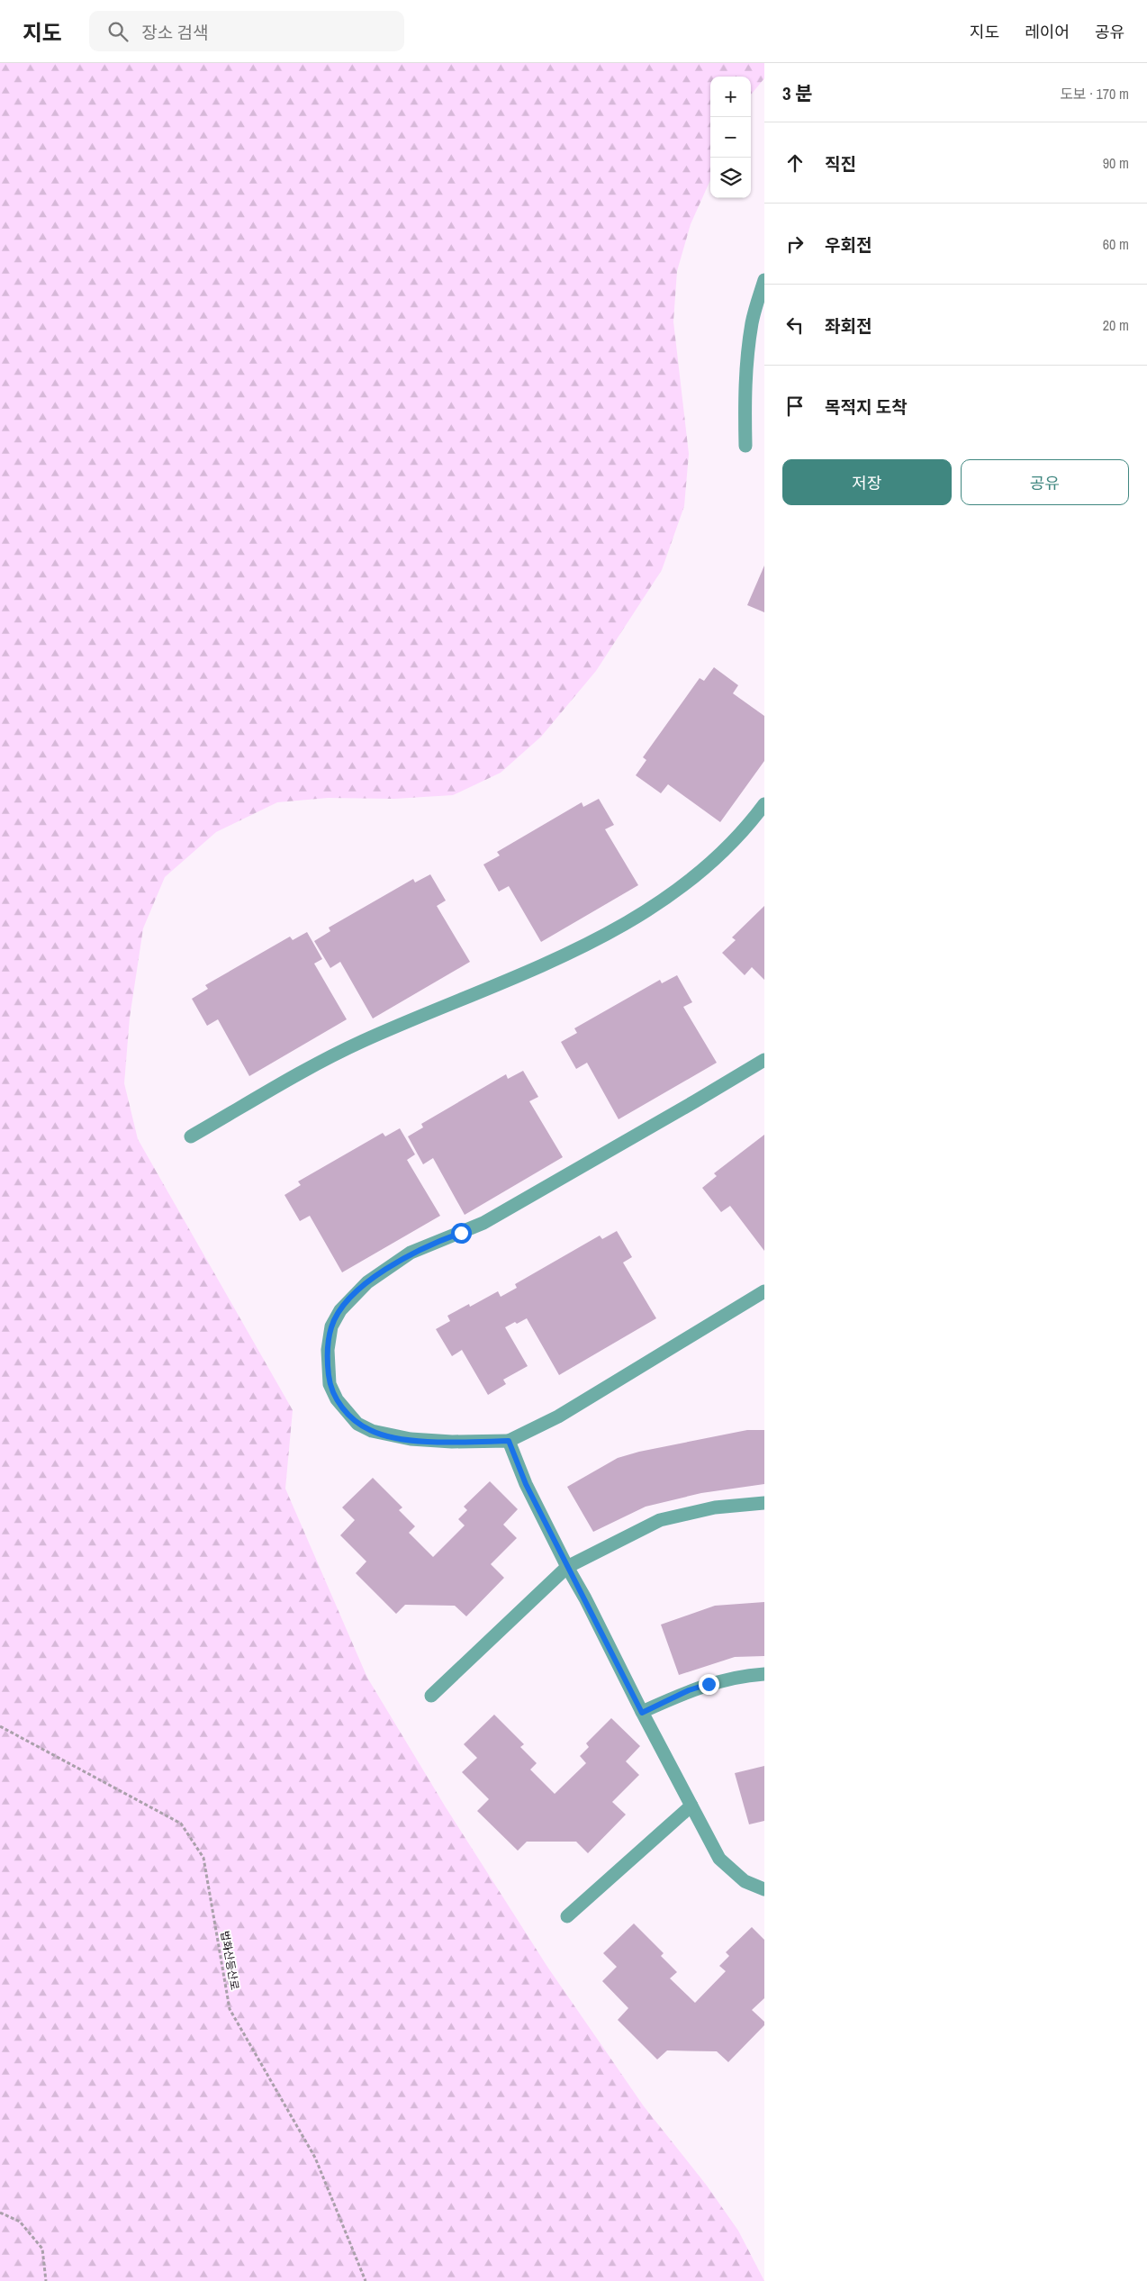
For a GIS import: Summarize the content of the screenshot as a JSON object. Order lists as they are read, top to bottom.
{
  "streets": {
    "path": ["법화산등산로"]
  },
  "page": {
    "header": "지도",
    "search": "장소 검색",
    "nav": ["지도", "레이어", "공유"],
    "heading": ["3 분", "도보 · 170 m"],
    "map_buttons": ["+", "−"],
    "list": [
      ["직진", "90 m"],
      ["우회전", "60 m"],
      ["좌회전", "20 m"],
      "목적지 도착"
    ],
    "buttons": ["저장", "공유"]
  }
}
